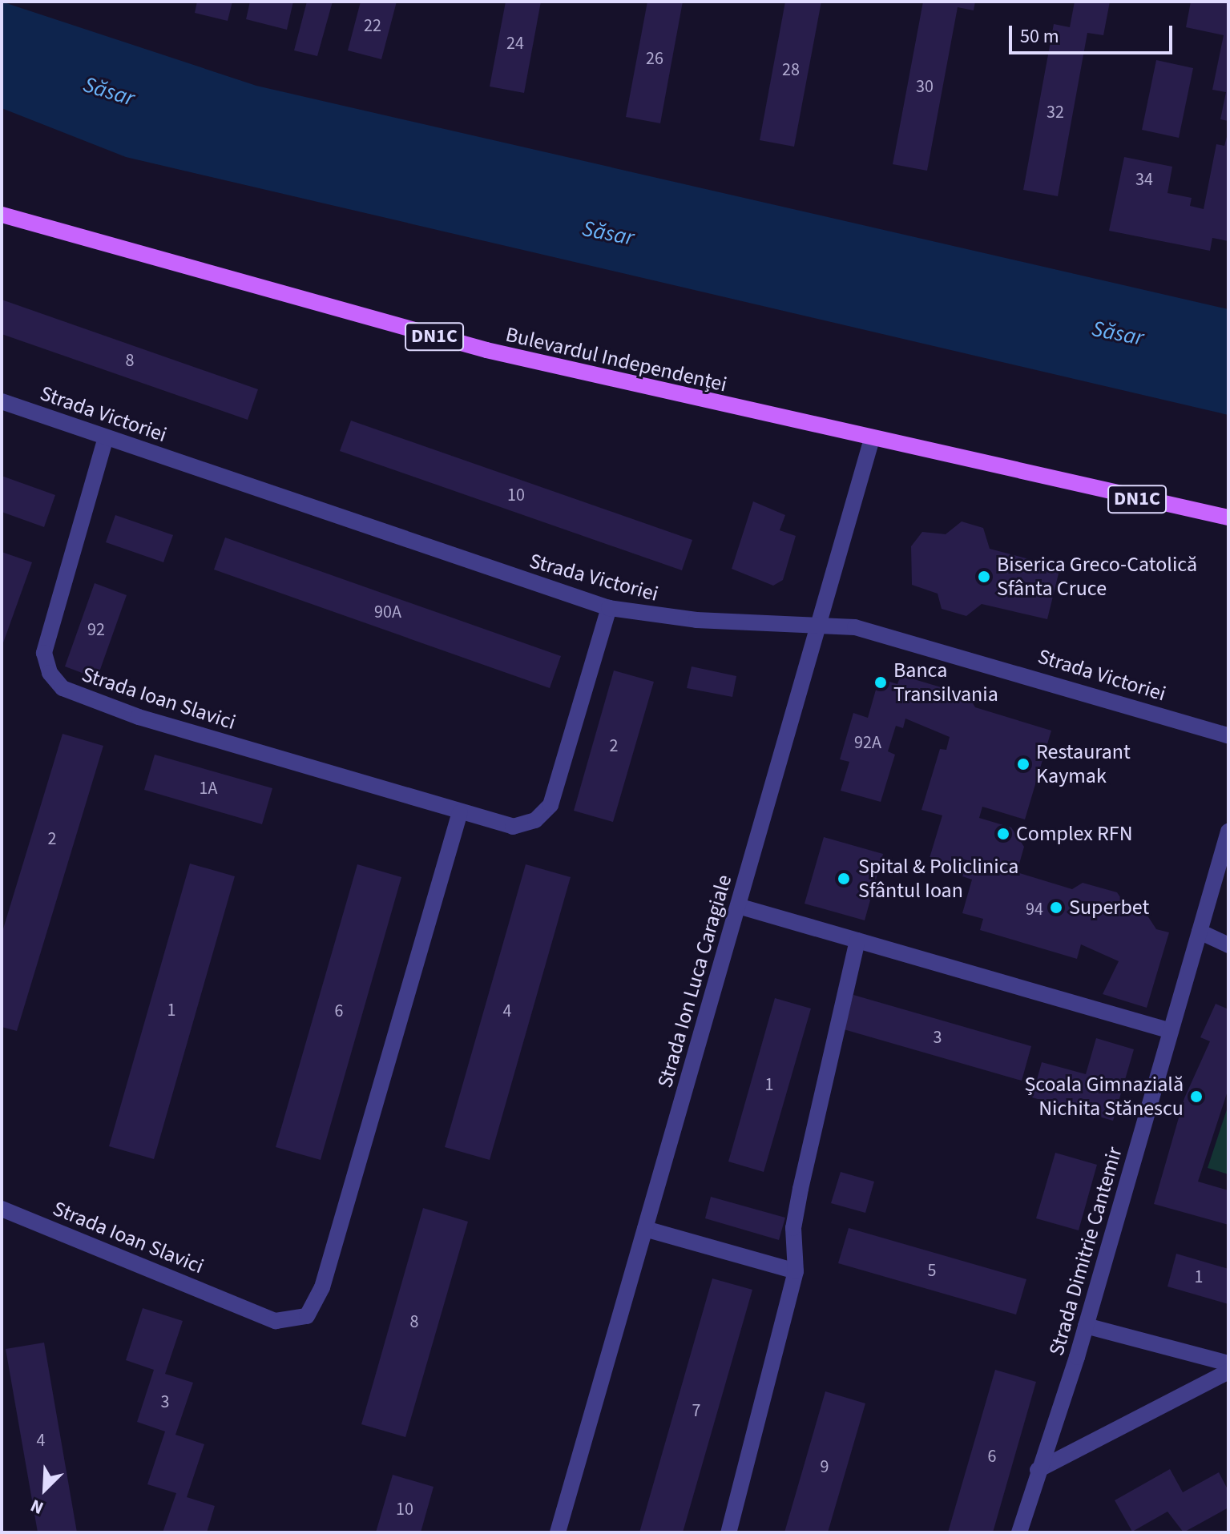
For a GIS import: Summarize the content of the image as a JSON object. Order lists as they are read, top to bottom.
{
  "streets": {
    "main road": ["DN1C", "Bulevardul Independenței"],
    "street": [
      "Strada Victoriei",
      "Strada Ioan Slavici",
      "Strada Ion Luca Caragiale",
      "Strada Dimitrie Cantemir"
    ]
  },
  "crossings": [
    ["Bulevardul Independenței", "Strada Ion Luca Caragiale"],
    ["Strada Victoriei", "Strada Ioan Slavici"],
    ["Strada Victoriei", "Strada Ion Luca Caragiale"]
  ],
  "water": ["Săsar"],
  "places": [
    "Biserica Greco-Catolică Sfânta Cruce",
    "Banca Transilvania",
    "Restaurant Kaymak",
    "Complex RFN",
    "Spital & Policlinica Sfântul Ioan",
    "Superbet",
    "Școala Gimnazială Nichita Stănescu"
  ],
  "house_numbers": [
    "22",
    "24",
    "26",
    "28",
    "30",
    "32",
    "34",
    "8",
    "10",
    "90A",
    "92",
    "92A",
    "2",
    "1A",
    "2",
    "94",
    "1",
    "6",
    "4",
    "3",
    "1",
    "5",
    "1",
    "8",
    "3",
    "7",
    "4",
    "6",
    "9",
    "10"
  ],
  "scale_bar": "50 m",
  "north": "bottom left"
}
